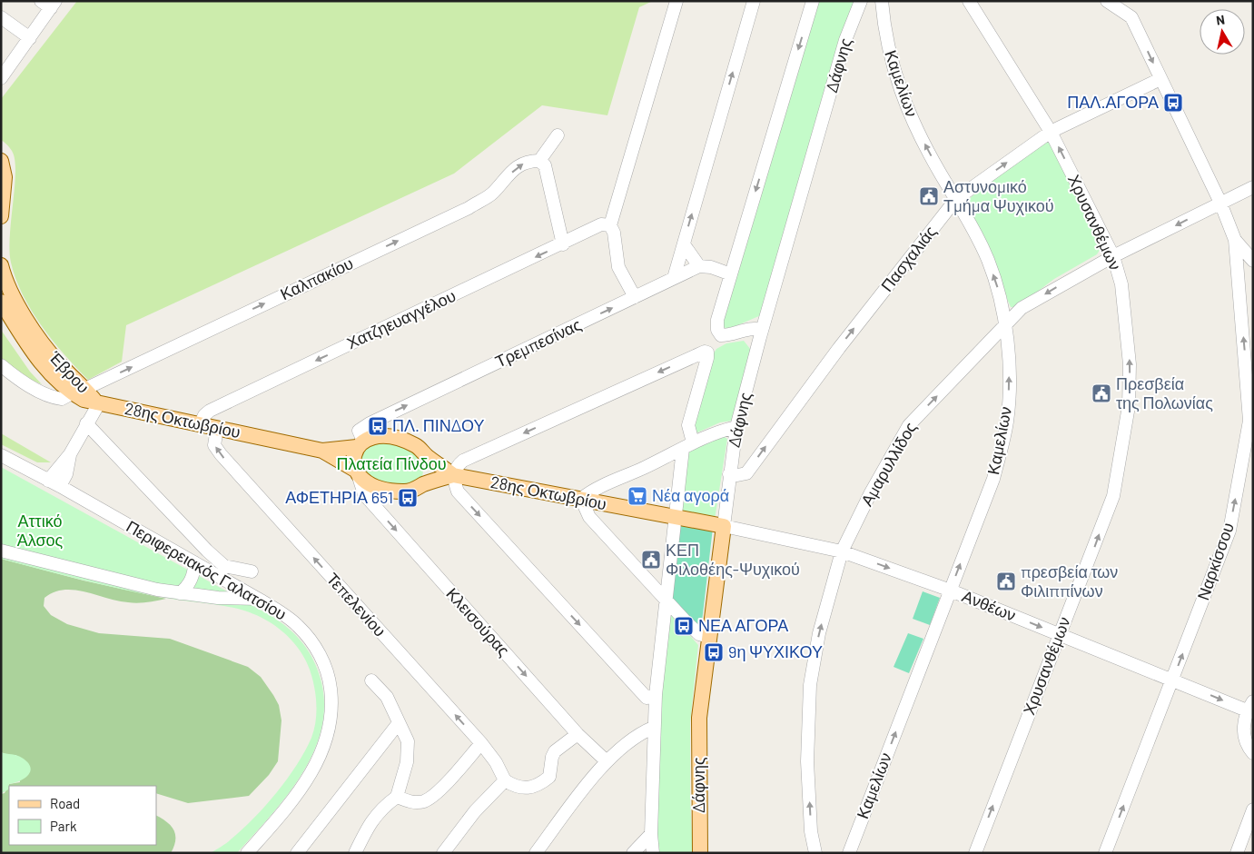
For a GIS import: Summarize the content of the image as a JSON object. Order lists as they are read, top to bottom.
{
  "streets": {
    "main road": ["Δάφνης", "Έβρου", "28ης Οκτωβρίου"],
    "street": [
      "Καμελίων",
      "Χρυσανθέμων",
      "Πασχαλιάς",
      "Καλπακίου",
      "Χατζηευαγγέλου",
      "Τρεμπεσίνας",
      "Αμαρυλλίδος",
      "Ναρκίσσου",
      "Περιφερειακός Γαλατσίου",
      "Τεπελενίου",
      "Ανθέων",
      "Κλεισούρας"
    ]
  },
  "crossings": [
    ["Δάφνης", "Πασχαλιάς"],
    ["Δάφνης", "28ης Οκτωβρίου"],
    ["Δάφνης", "Ανθέων"],
    ["Καμελίων", "Πασχαλιάς"],
    ["Καμελίων", "Αμαρυλλίδος"],
    ["Καμελίων", "Ανθέων"],
    ["Χρυσανθέμων", "Πασχαλιάς"],
    ["Χρυσανθέμων", "Αμαρυλλίδος"],
    ["Χρυσανθέμων", "Ανθέων"],
    ["Πασχαλιάς", "Ναρκίσσου"],
    ["Καλπακίου", "Έβρου"],
    ["Χατζηευαγγέλου", "28ης Οκτωβρίου"],
    ["Τρεμπεσίνας", "28ης Οκτωβρίου"],
    ["Τρεμπεσίνας", "Κλεισούρας"],
    ["Έβρου", "28ης Οκτωβρίου"],
    ["28ης Οκτωβρίου", "Τεπελενίου"],
    ["28ης Οκτωβρίου", "Ανθέων"],
    ["28ης Οκτωβρίου", "Κλεισούρας"],
    ["Αμαρυλλίδος", "Ναρκίσσου"],
    ["Αμαρυλλίδος", "Ανθέων"],
    ["Ναρκίσσου", "Ανθέων"]
  ],
  "one_way": [
    "Καμελίων",
    "Χρυσανθέμων",
    "Πασχαλιάς",
    "Καλπακίου",
    "Χατζηευαγγέλου",
    "Τρεμπεσίνας",
    "Ανθέων"
  ],
  "parks": ["Πλατεία Πίνδου", "Αττικό Άλσος"],
  "places": {
    "bus stop": [
      "ΠΑΛ.ΑΓΟΡΑ",
      "ΠΛ. ΠΙΝΔΟΥ",
      "ΑΦΕΤΗΡΙΑ 651",
      "ΝΕΑ ΑΓΟΡΑ",
      "9η ΨΥΧΙΚΟΥ"
    ],
    "public building": [
      "Αστυνομικό Τμήμα Ψυχικού",
      "Πρεσβεία της Πολωνίας",
      "ΚΕΠ Φιλοθέης-Ψυχικού",
      "πρεσβεία των Φιλιππίνων"
    ],
    "supermarket": ["Νέα αγορά"]
  },
  "legend": ["Road", "Park"],
  "north": "top"
}
